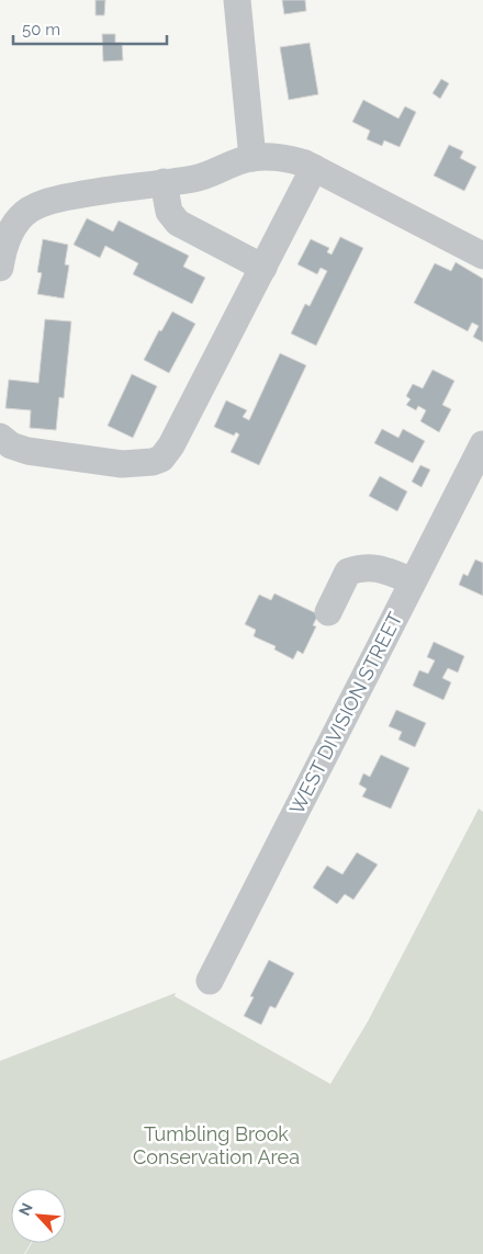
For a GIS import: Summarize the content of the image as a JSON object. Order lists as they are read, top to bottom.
{
  "streets": {
    "street": ["WEST DIVISION STREET"]
  },
  "parks": ["Tumbling Brook Conservation Area"],
  "scale_bar": "50 m",
  "north": "top left"
}
